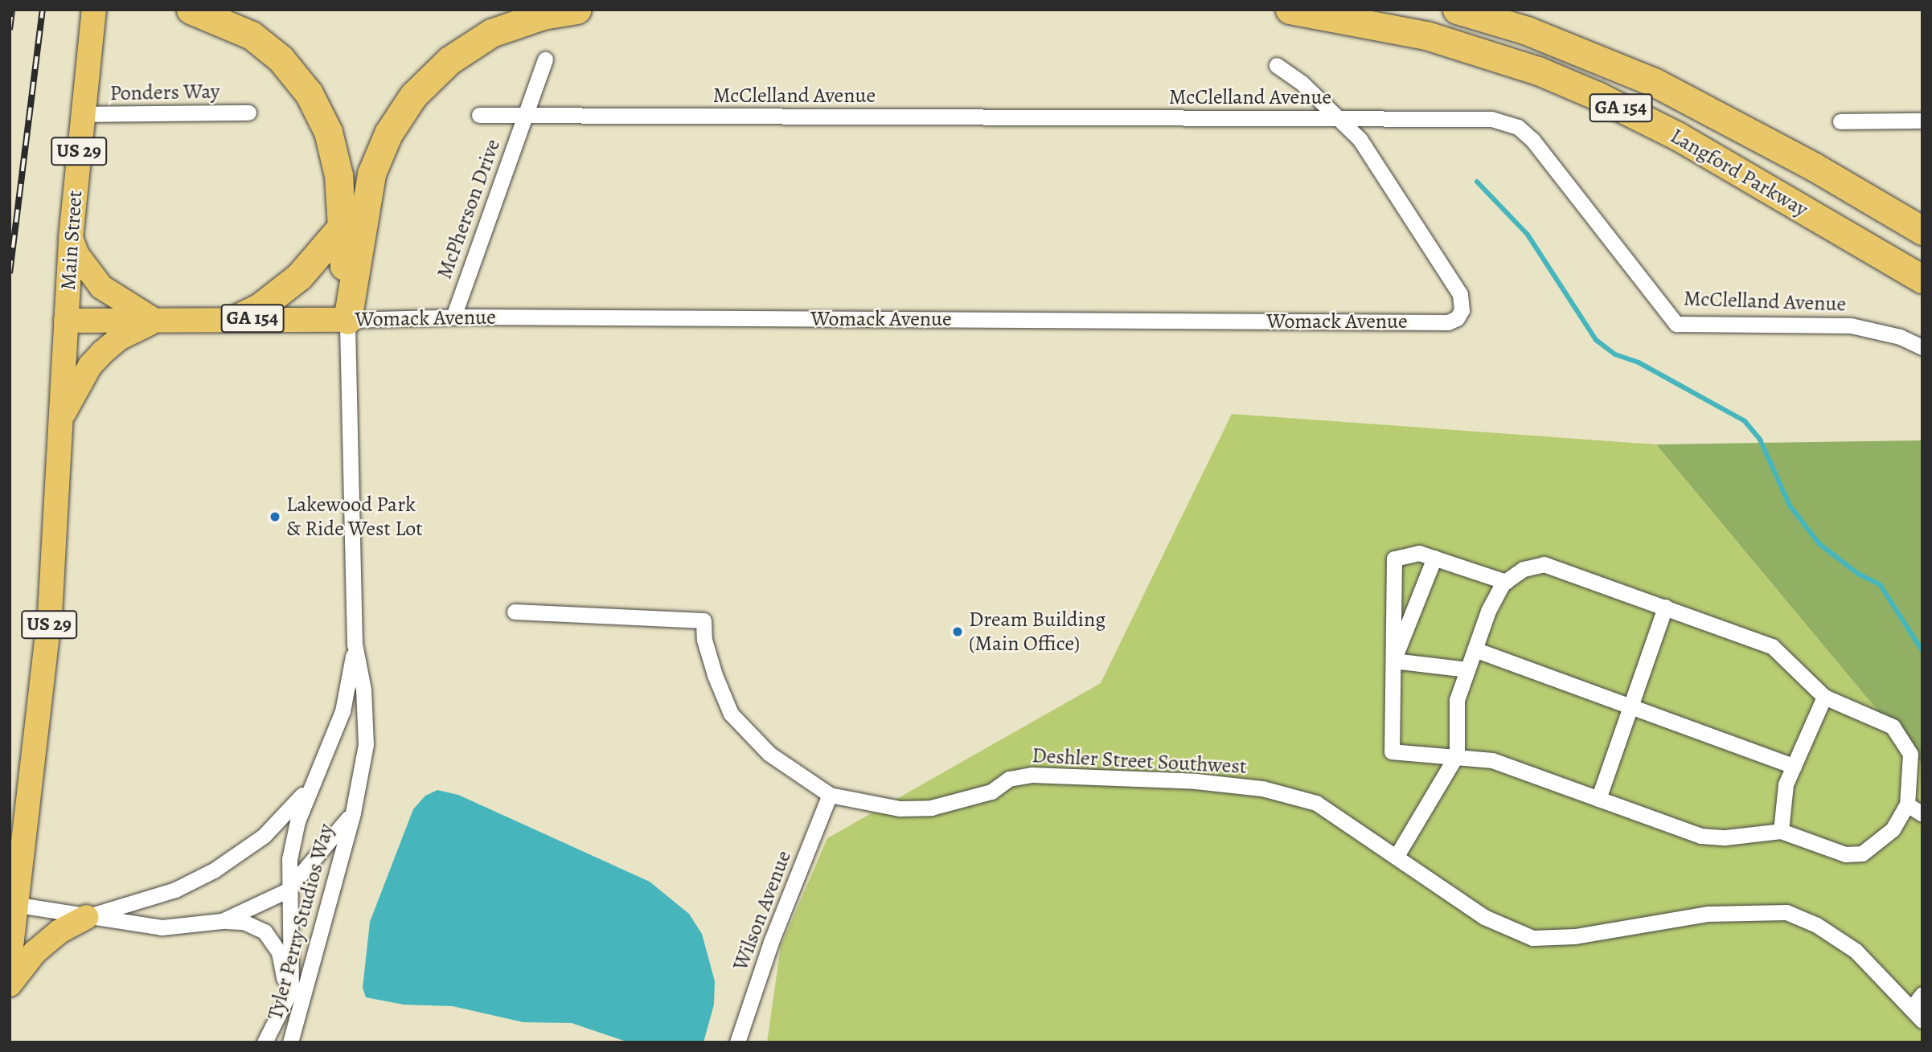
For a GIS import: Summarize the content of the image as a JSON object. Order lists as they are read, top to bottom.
{
  "streets": {
    "highway": ["GA 154", "Langford Parkway"],
    "main road": ["US 29", "Main Street", "Womack Avenue"],
    "street": [
      "Ponders Way",
      "McClelland Avenue",
      "McPherson Drive",
      "Deshler Street Southwest",
      "Wilson Avenue",
      "Tyler Perry Studios Way"
    ]
  },
  "crossings": [
    ["Ponders Way", "Main Street"],
    ["McClelland Avenue", "McPherson Drive"],
    ["McClelland Avenue", "Womack Avenue"],
    ["GA 154", "US 29"],
    ["GA 154", "Main Street"],
    ["GA 154", "Womack Avenue"],
    ["US 29", "Main Street"],
    ["McPherson Drive", "Womack Avenue"],
    ["Main Street", "Womack Avenue"],
    ["Deshler Street Southwest", "Wilson Avenue"]
  ],
  "places": ["Lakewood Park & Ride West Lot", "Dream Building (Main Office)"]
}
